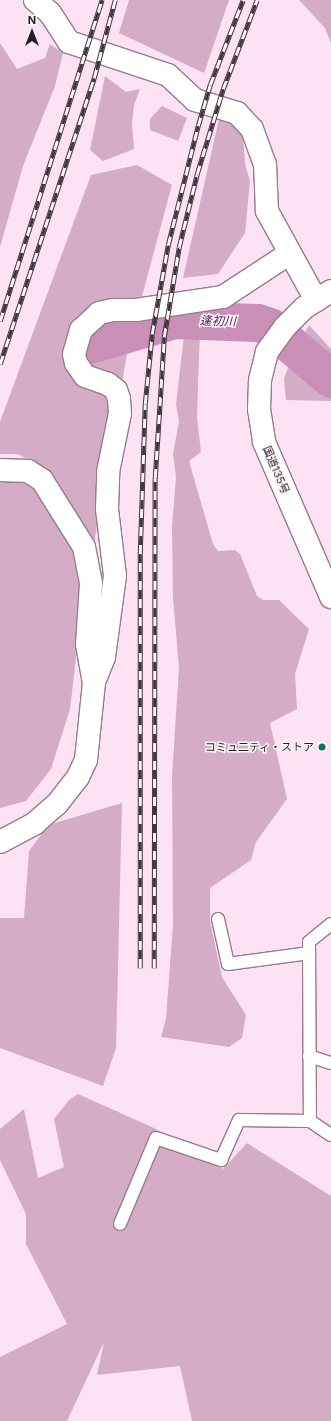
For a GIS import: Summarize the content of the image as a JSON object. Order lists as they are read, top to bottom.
{
  "streets": {
    "main road": ["国道135号"]
  },
  "water": ["逢初川"],
  "places": ["コミュ二ティ・ストア"],
  "north": "top"
}
